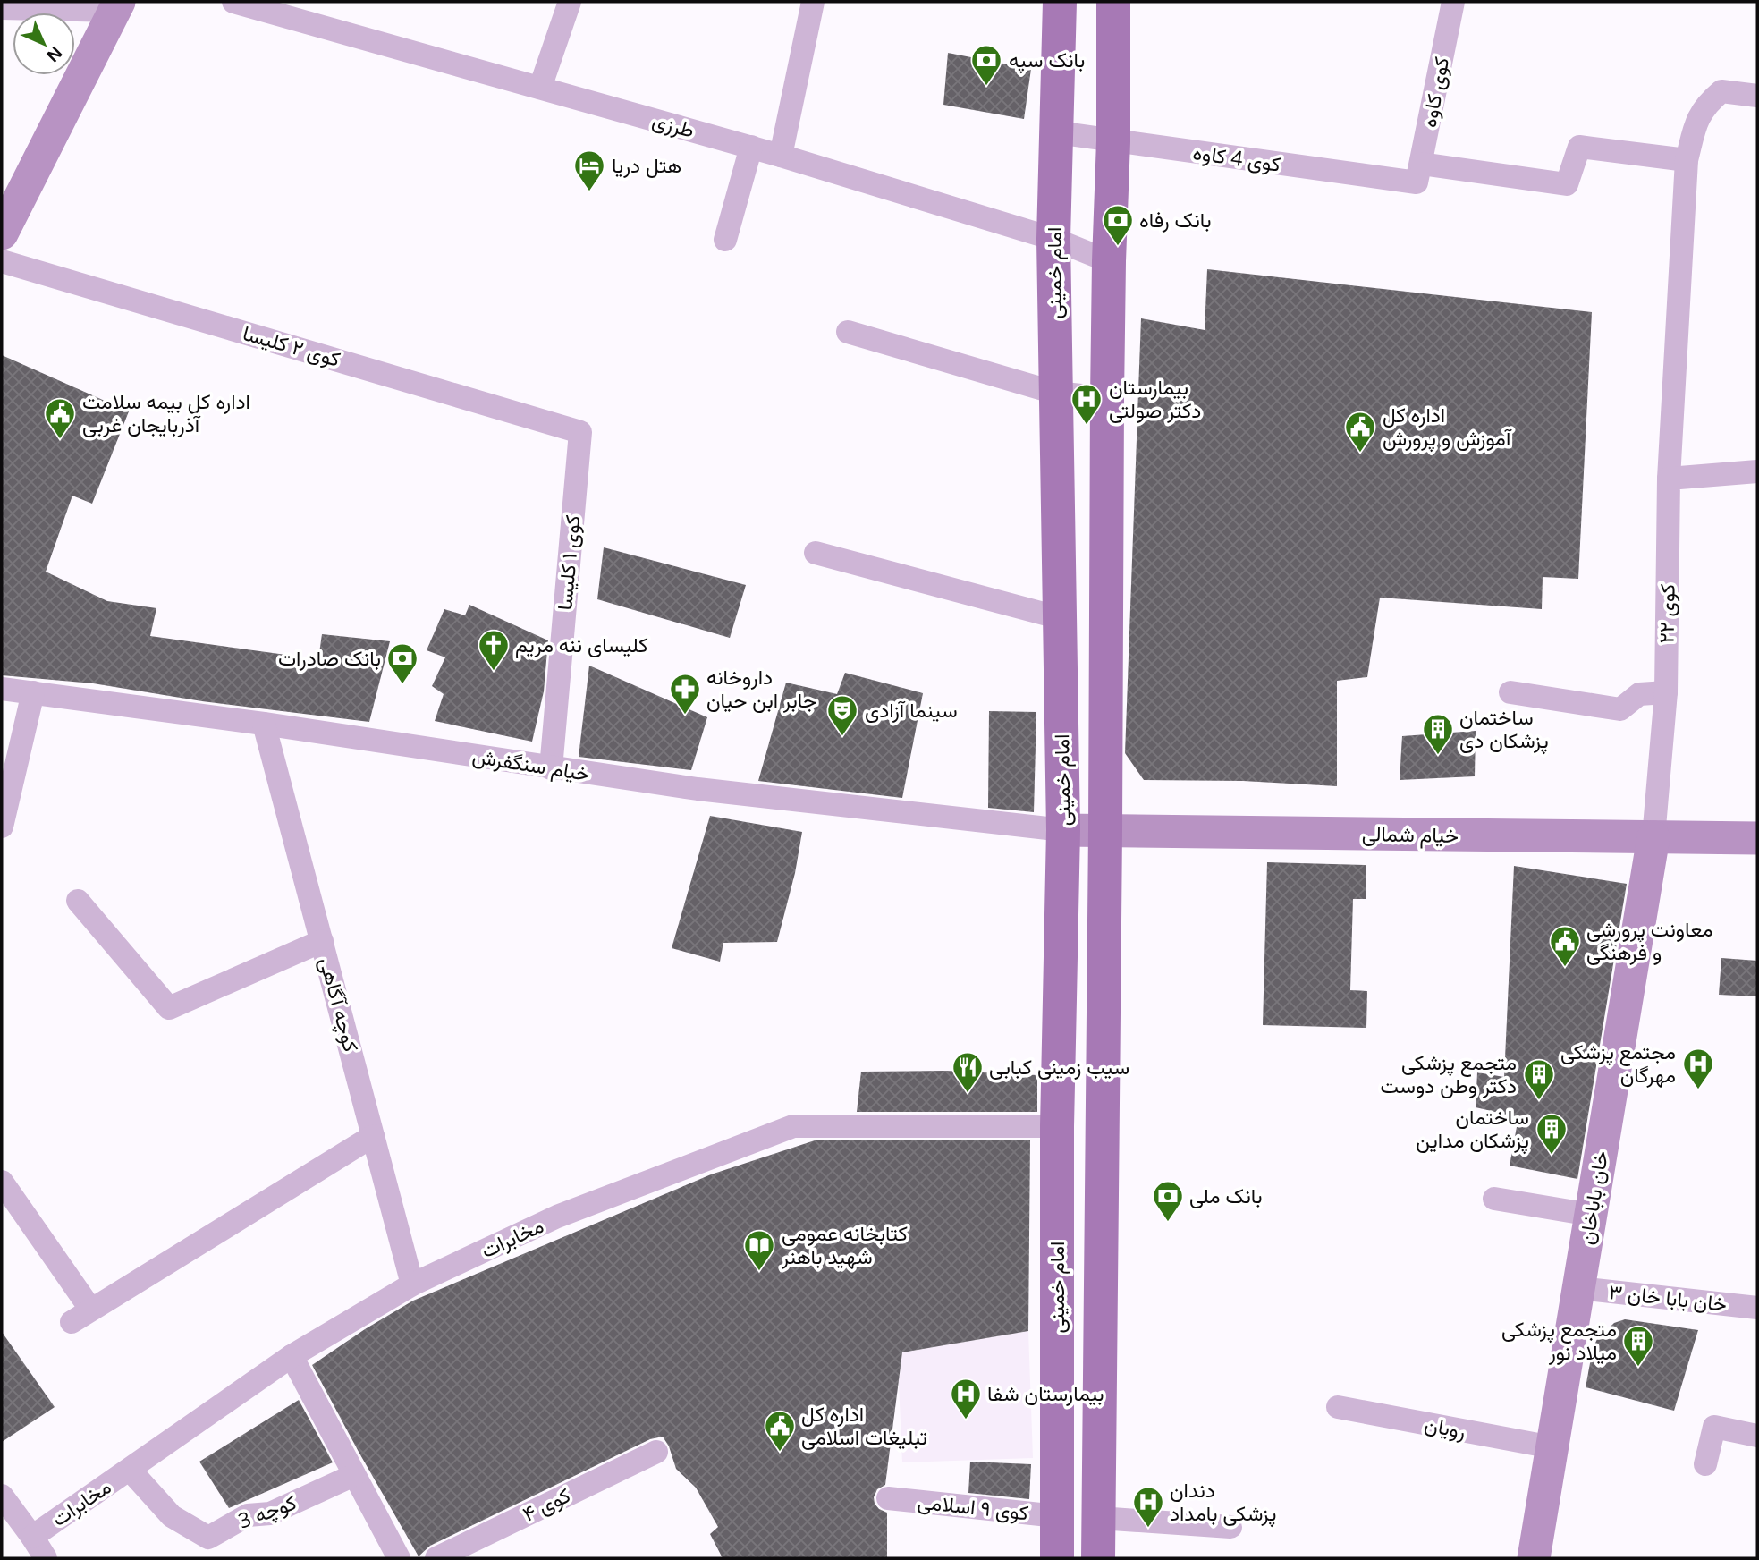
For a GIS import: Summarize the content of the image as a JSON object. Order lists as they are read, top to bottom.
{
  "streets": {
    "main road": ["امام خمینی"],
    "street": [
      "کوی کاوه",
      "طرزی",
      "کوی 4 کاوه",
      "کوی ۲ کلیسا",
      "کوی ۱ کلیسا",
      "کوی ۲۲",
      "خیام سنگفرش",
      "خیام شمالی",
      "کوچه آگاهی",
      "خان باباخان",
      "مخابرات",
      "خان بابا خان ۳",
      "رویان",
      "کوی ۴",
      "کوی ۹ اسلامی",
      "کوچه 3"
    ]
  },
  "crossings": [
    ["کوی کاوه", "کوی 4 کاوه"],
    ["طرزی", "امام خمینی"],
    ["کوی 4 کاوه", "امام خمینی"],
    ["کوی 4 کاوه", "کوی ۲۲"],
    ["امام خمینی", "خیام سنگفرش"],
    ["امام خمینی", "خیام شمالی"],
    ["امام خمینی", "مخابرات"],
    ["امام خمینی", "کوی ۹ اسلامی"],
    ["کوی ۲ کلیسا", "کوی ۱ کلیسا"],
    ["کوی ۱ کلیسا", "خیام سنگفرش"],
    ["کوی ۲۲", "خیام شمالی"],
    ["کوی ۲۲", "خان باباخان"],
    ["خیام سنگفرش", "خیام شمالی"],
    ["خیام سنگفرش", "کوچه آگاهی"],
    ["خیام شمالی", "خان باباخان"],
    ["کوچه آگاهی", "مخابرات"],
    ["خان باباخان", "خان بابا خان ۳"],
    ["خان باباخان", "رویان"],
    ["مخابرات", "کوچه 3"]
  ],
  "places": {
    "bank": [
      "بانک سپه",
      "بانک رفاه",
      "بانک صادرات",
      "بانک ملی"
    ],
    "hotel": ["هتل دریا"],
    "hospital": [
      "بیمارستان دکتر صولتی",
      "مجتمع پزشکی مهرگان",
      "بیمارستان شفا",
      "دندان‌ پزشکی بامداد"
    ],
    "public building": [
      "اداره کل بیمه سلامت آذربایجان غربی",
      "اداره کل آموزش و پرورش",
      "معاونت پرورشی و فرهنگی",
      "اداره کل تبلیغات اسلامی"
    ],
    "church": ["کلیسای ننه مریم"],
    "pharmacy": ["داروخانه جابر ابن حیان"],
    "theatre": ["سینما آزادی"],
    "building": [
      "ساختمان پزشکان دی",
      "متجمع پزشکی دکتر وطن دوست",
      "ساختمان پزشکان مداین",
      "متجمع پزشکی میلاد نور"
    ],
    "restaurant": ["سیب زمینی کبابی"],
    "library": ["کتابخانه عمومی شهید باهنر"]
  },
  "north": "bottom right"
}
